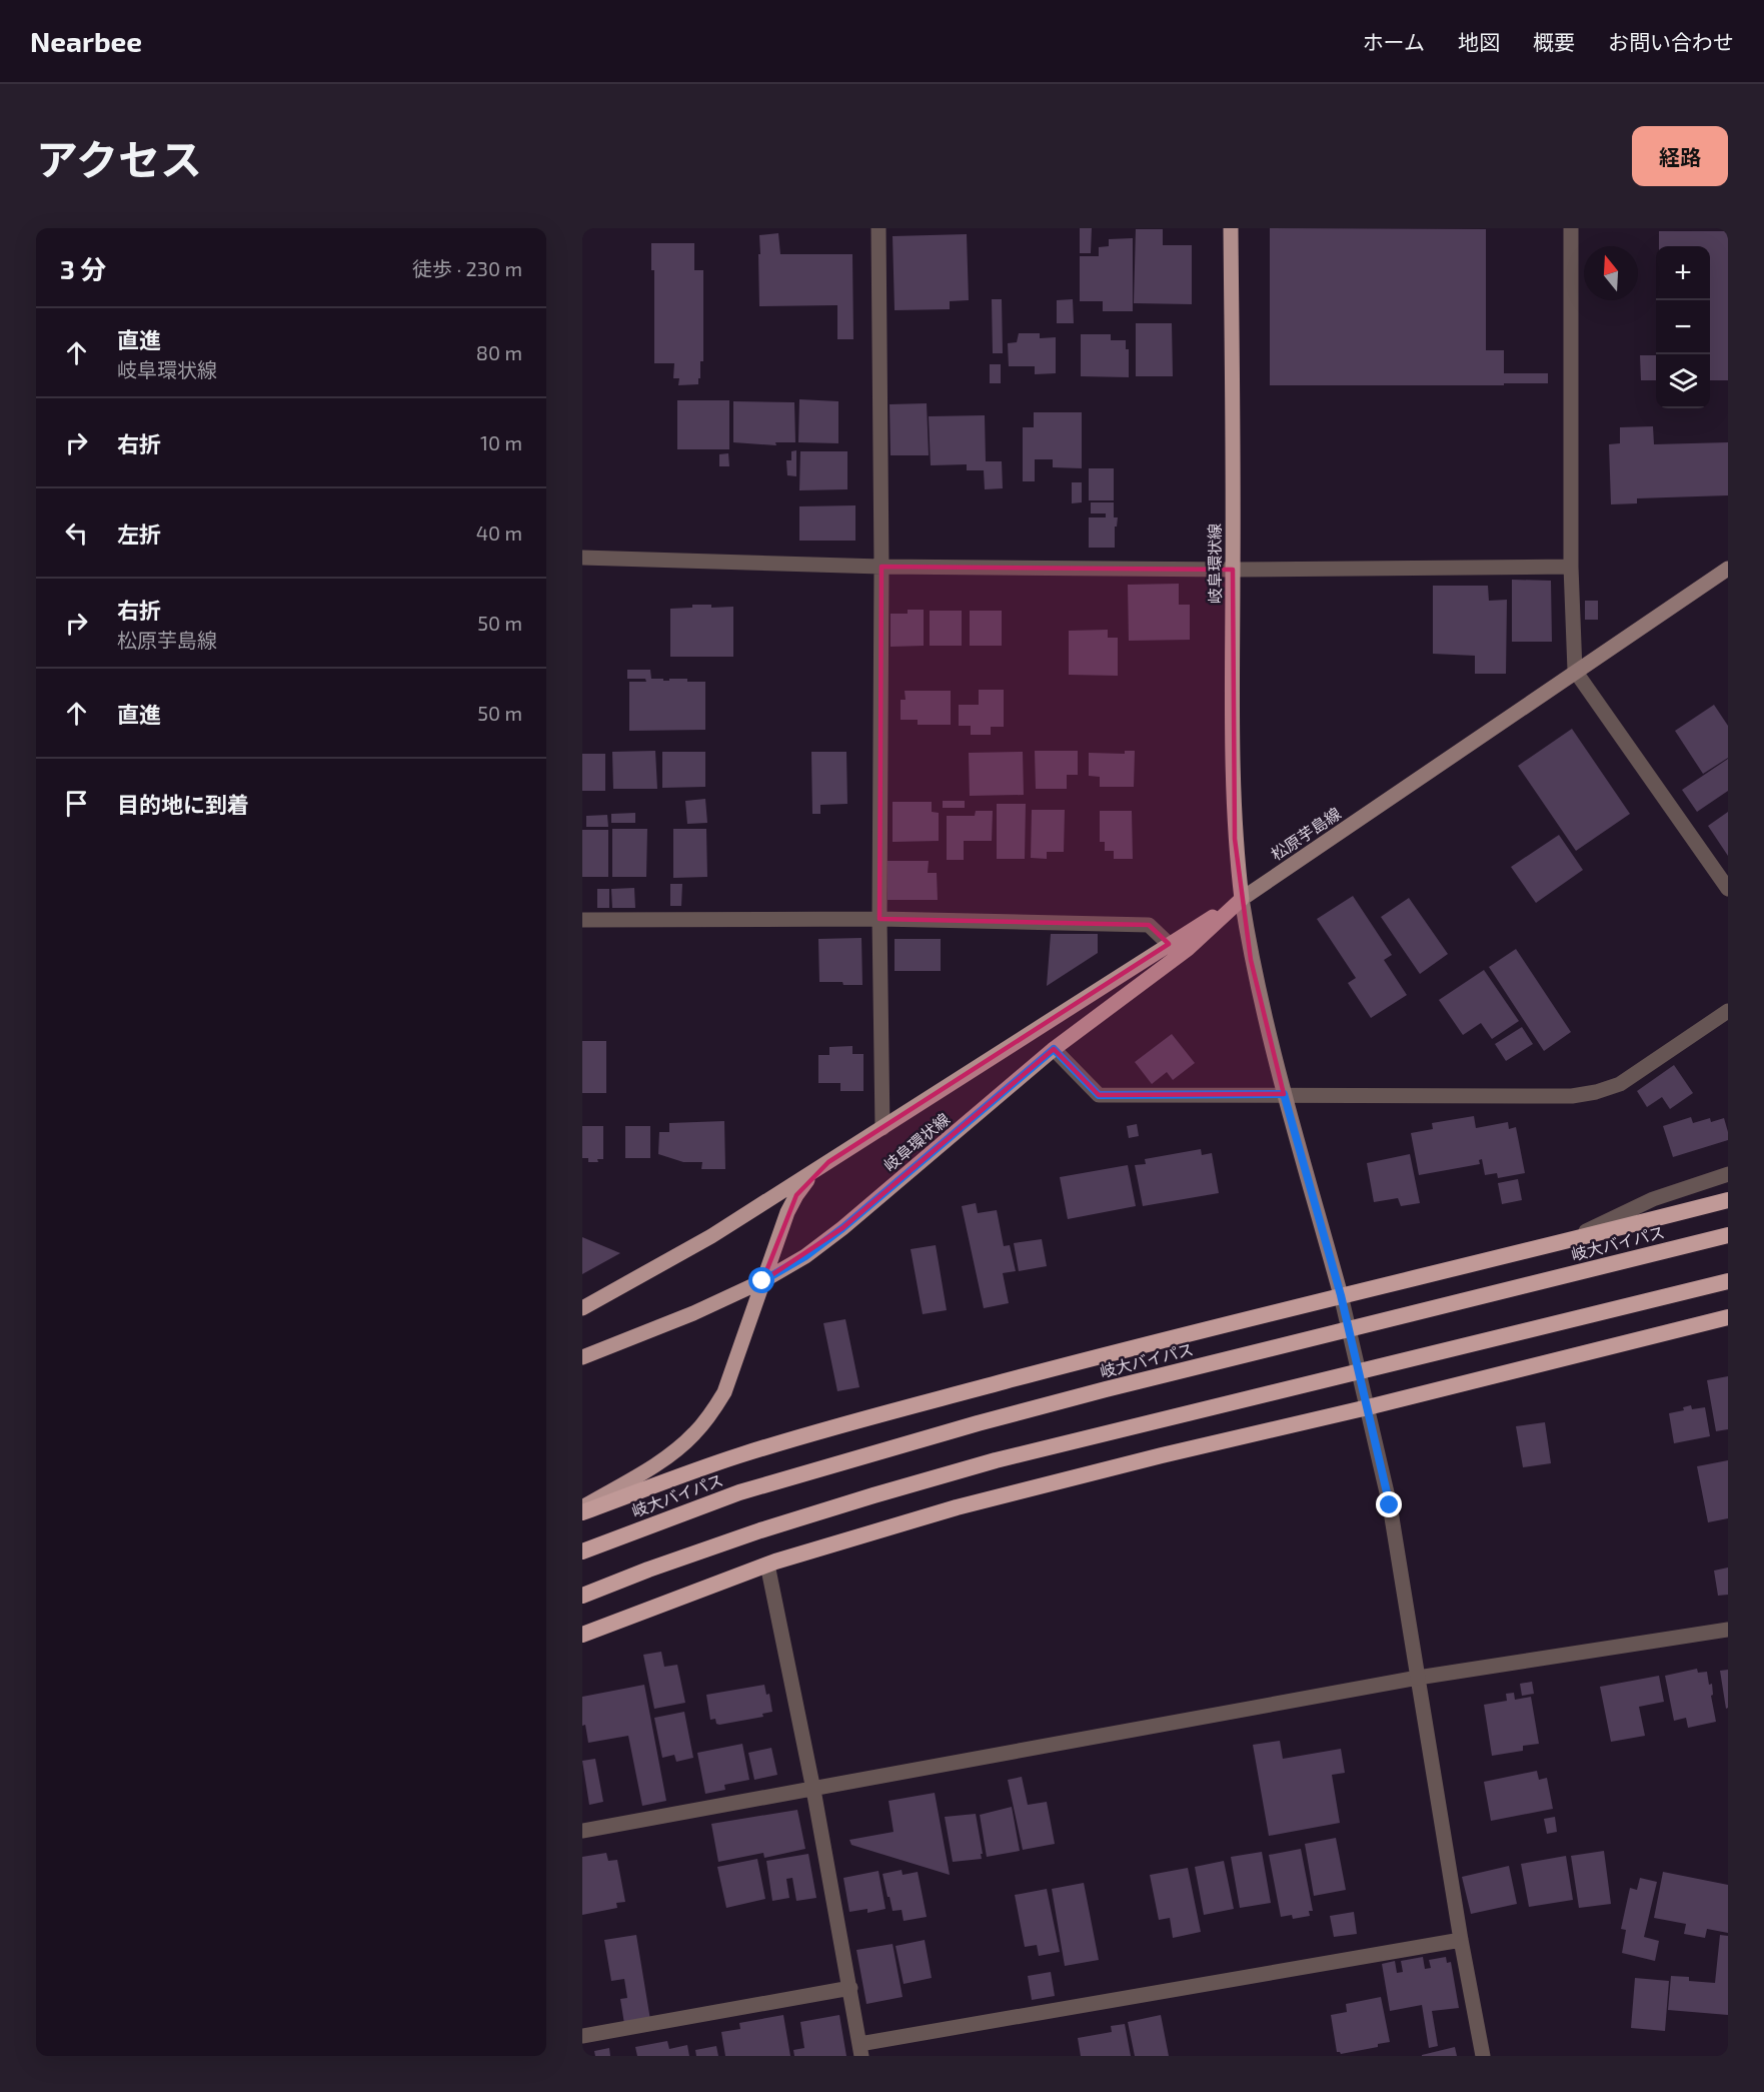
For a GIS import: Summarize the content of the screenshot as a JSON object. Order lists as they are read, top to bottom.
{
  "streets": {
    "highway": ["岐大バイパス"],
    "main road": ["岐阜環状線", "松原芋島線"]
  },
  "crossings": [
    ["岐阜環状線", "松原芋島線"]
  ],
  "north": "top",
  "page": {
    "header": "Nearbee",
    "nav": [
      "ホーム",
      "地図",
      "概要",
      "お問い合わせ"
    ],
    "title": "アクセス",
    "buttons": "経路",
    "heading": ["3 分", "徒歩 · 230 m"],
    "map_buttons": ["+", "−"],
    "list": [
      ["直進", "岐阜環状線", "80 m"],
      ["右折", "10 m"],
      ["左折", "40 m"],
      ["右折", "松原芋島線", "50 m"],
      ["直進", "50 m"],
      "目的地に到着"
    ]
  }
}
